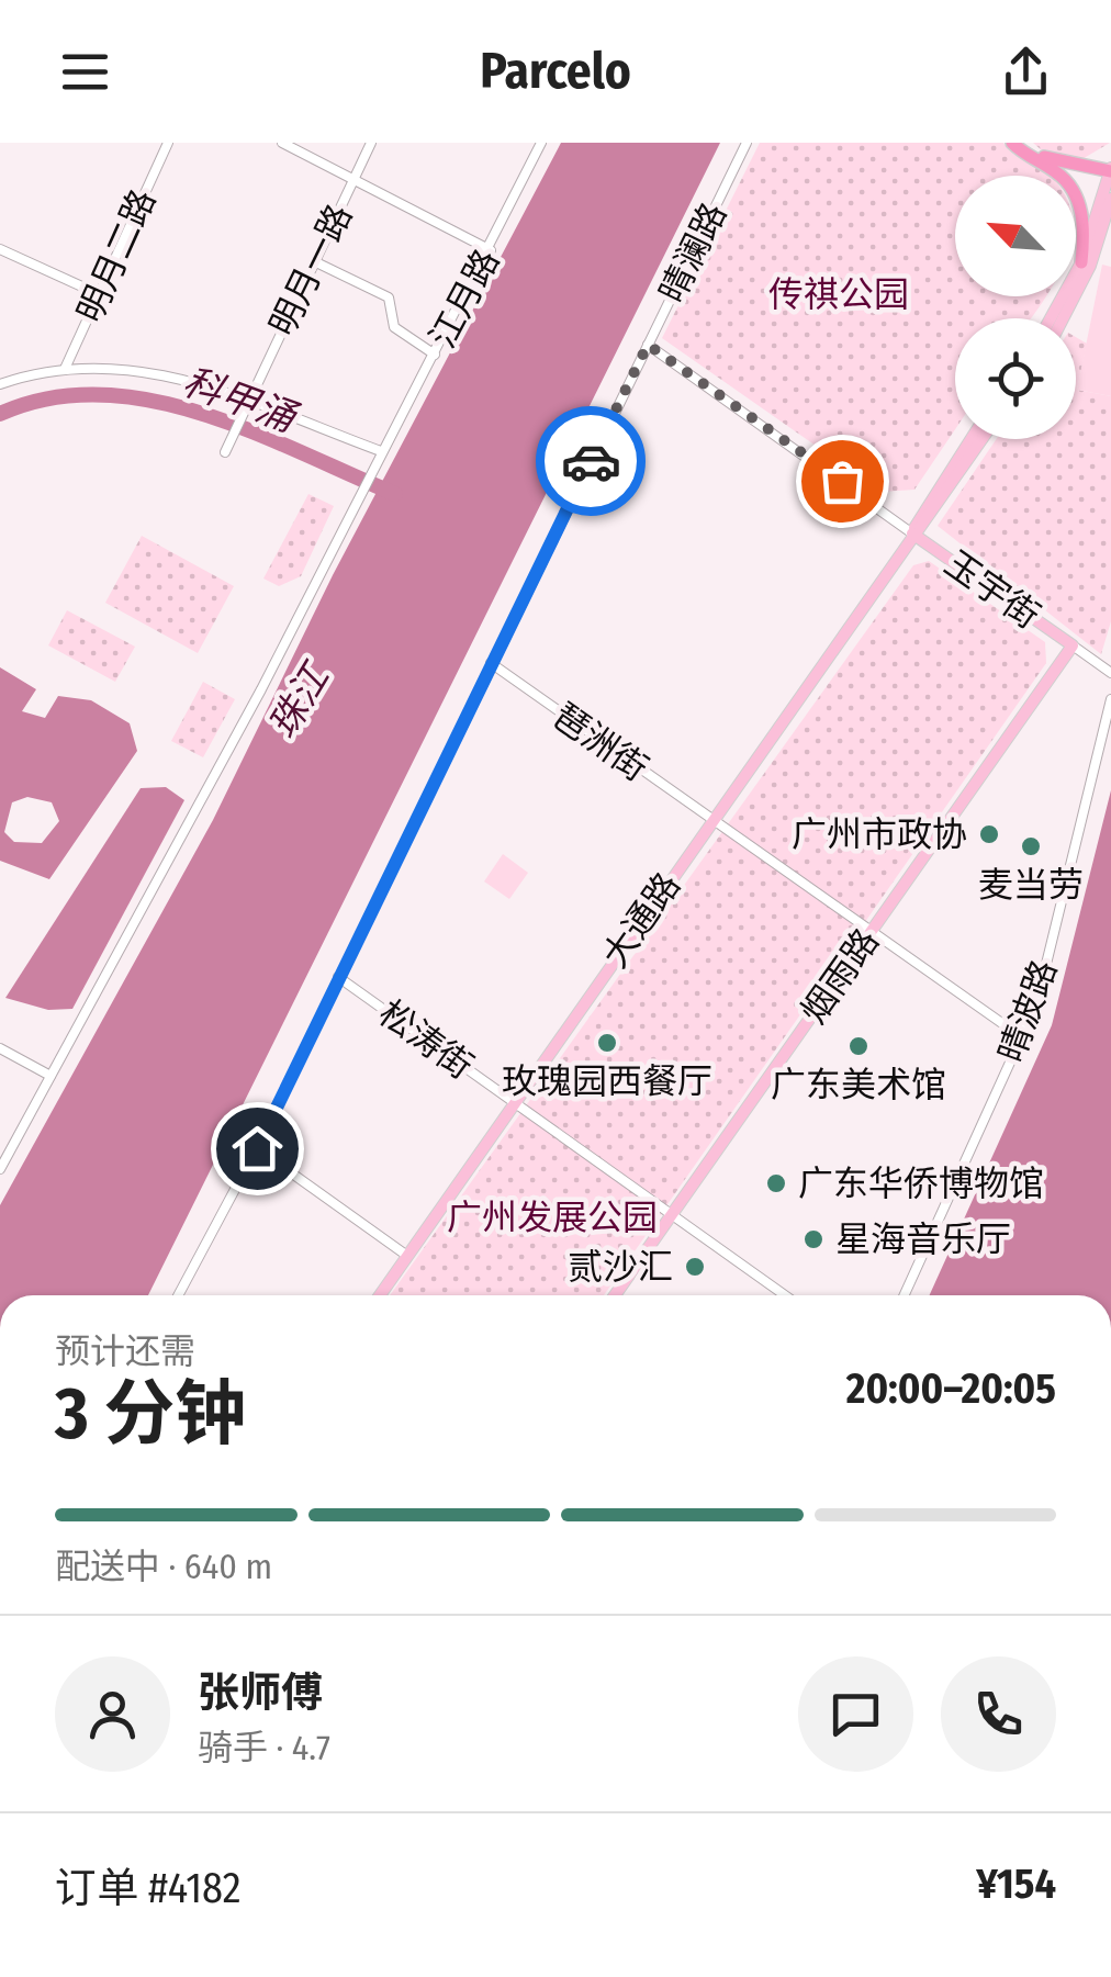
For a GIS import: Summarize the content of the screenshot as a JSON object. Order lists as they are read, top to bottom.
{
  "streets": {
    "main road": ["玉宇街", "大通路", "烟雨路"],
    "street": [
      "晴澜路",
      "明月二路",
      "明月一路",
      "江月路",
      "琶洲街",
      "晴波路",
      "松涛街"
    ]
  },
  "crossings": [
    ["晴澜路", "琶洲街"],
    ["晴澜路", "松涛街"],
    ["玉宇街", "大通路"],
    ["玉宇街", "烟雨路"],
    ["琶洲街", "大通路"],
    ["琶洲街", "烟雨路"],
    ["琶洲街", "晴波路"],
    ["大通路", "松涛街"],
    ["烟雨路", "松涛街"]
  ],
  "water": ["科甲涌", "珠江"],
  "parks": ["传祺公园", "广州发展公园"],
  "places": [
    "广州市政协",
    "麦当劳",
    "玫瑰园西餐厅",
    "广东美术馆",
    "广东华侨博物馆",
    "星海音乐厅",
    "贰沙汇"
  ],
  "north": "top left",
  "page": {
    "header": "Parcelo",
    "heading": ["3 分钟", "预计还需", "20:00–20:05"],
    "panel": [
      "张师傅",
      "骑手 · 4.7",
      "订单 #4182",
      "¥154"
    ],
    "bar": "配送中 · 640 m"
  }
}
